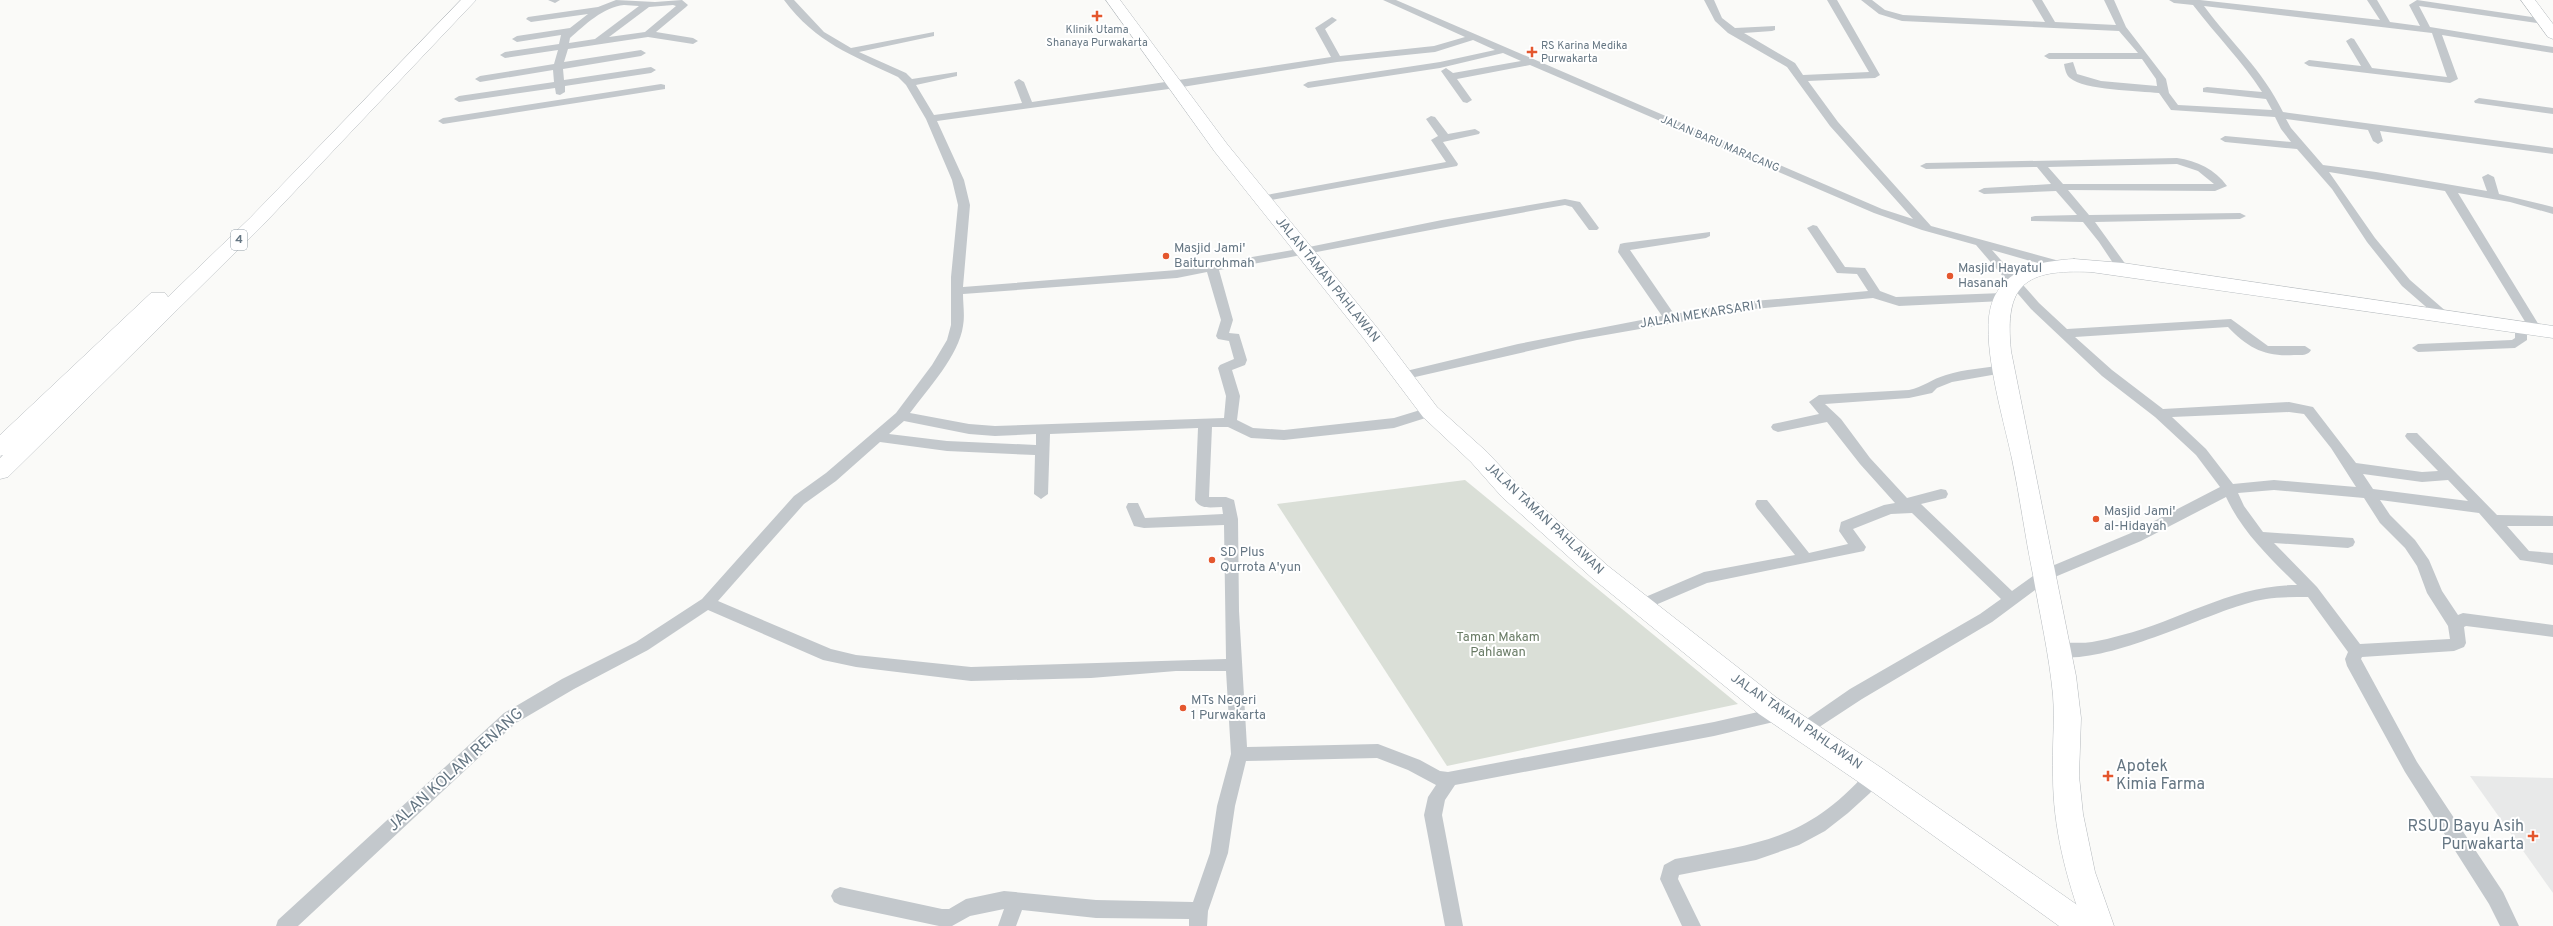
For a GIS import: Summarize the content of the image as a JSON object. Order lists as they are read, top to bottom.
{
  "streets": {
    "main road": ["4", "JALAN TAMAN PAHLAWAN"],
    "street": ["JALAN BARU MARACANG", "JALAN MEKARSARI 1", "JALAN KOLAM RENANG"]
  },
  "crossings": [
    ["JALAN TAMAN PAHLAWAN", "JALAN MEKARSARI 1"]
  ],
  "parks": ["Taman Makam Pahlawan"],
  "places": {
    "health": [
      "Klinik Utama Shanaya Purwakarta",
      "RS Karina Medika Purwakarta",
      "Apotek Kimia Farma",
      "RSUD Bayu Asih Purwakarta"
    ],
    "other": [
      "Masjid Jami' Baiturrohmah",
      "Masjid Hayatul Hasanah",
      "Masjid Jami' al-Hidayah",
      "SD Plus Qurrota A'yun",
      "MTs Negeri 1 Purwakarta"
    ]
  }
}
